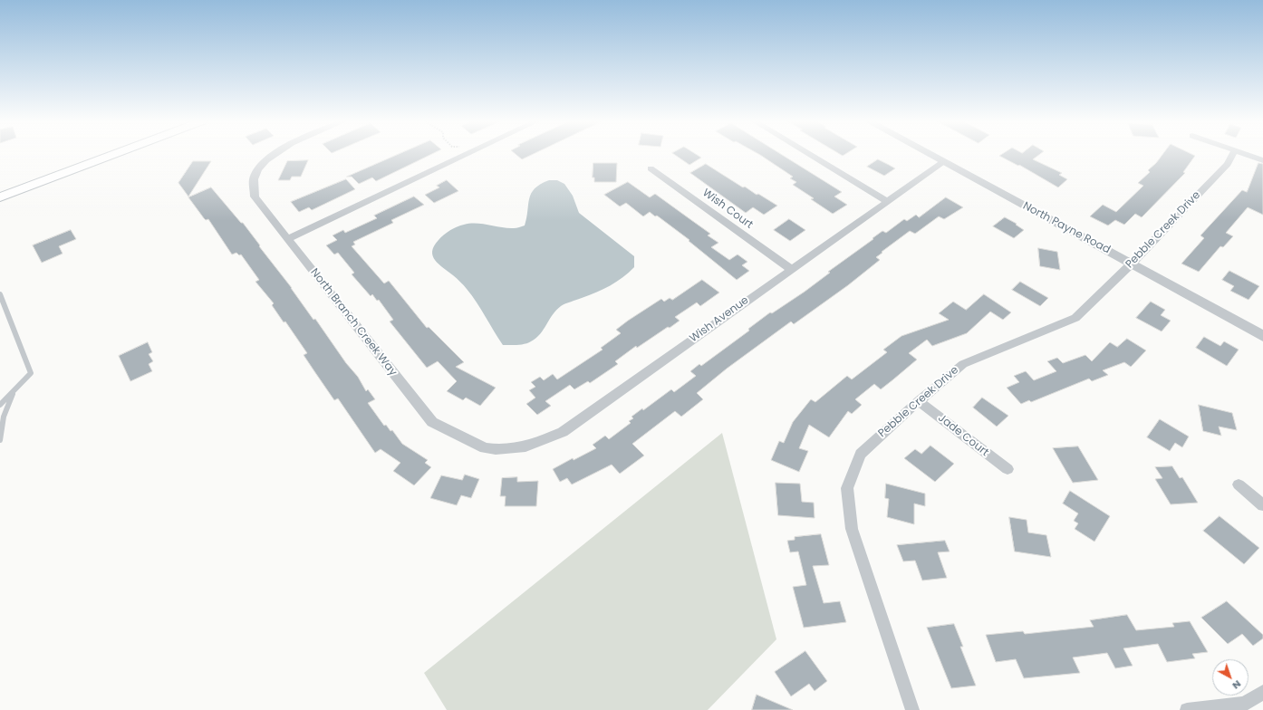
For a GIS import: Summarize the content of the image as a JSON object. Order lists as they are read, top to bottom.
{
  "streets": {
    "street": [
      "Wish Court",
      "North Payne Road",
      "Pebble Creek Drive",
      "Wish Avenue",
      "North Branch Creek Way",
      "Jade Court"
    ]
  },
  "crossings": [
    ["Wish Court", "Wish Avenue"],
    ["North Payne Road", "Pebble Creek Drive"],
    ["North Payne Road", "Wish Avenue"],
    ["Pebble Creek Drive", "Jade Court"],
    ["Wish Avenue", "North Branch Creek Way"]
  ],
  "north": "bottom right"
}
